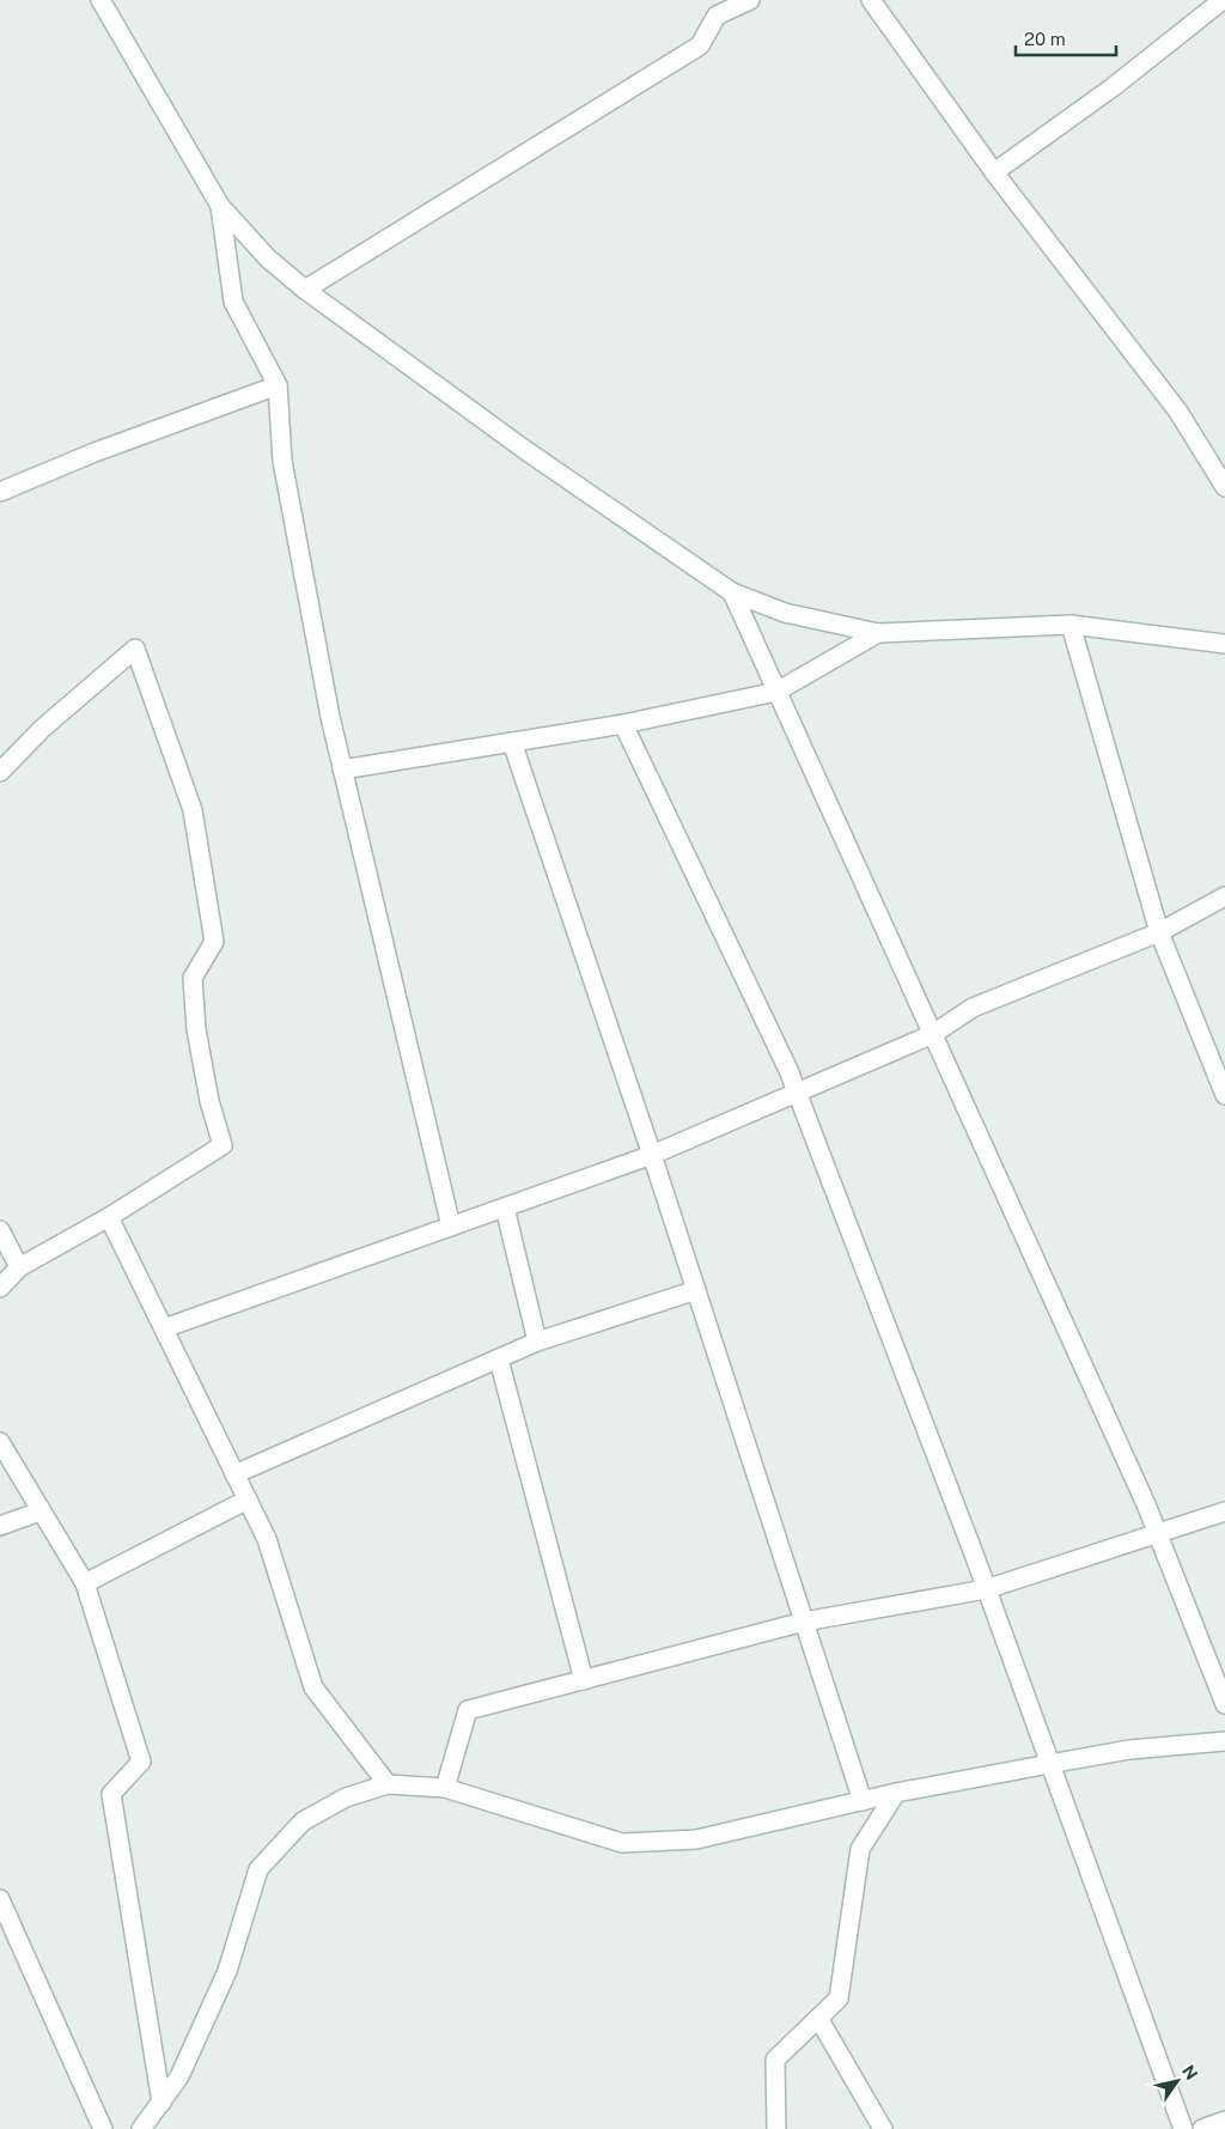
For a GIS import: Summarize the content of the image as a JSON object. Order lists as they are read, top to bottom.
{
  "scale_bar": "20 m",
  "north": "top right"
}
